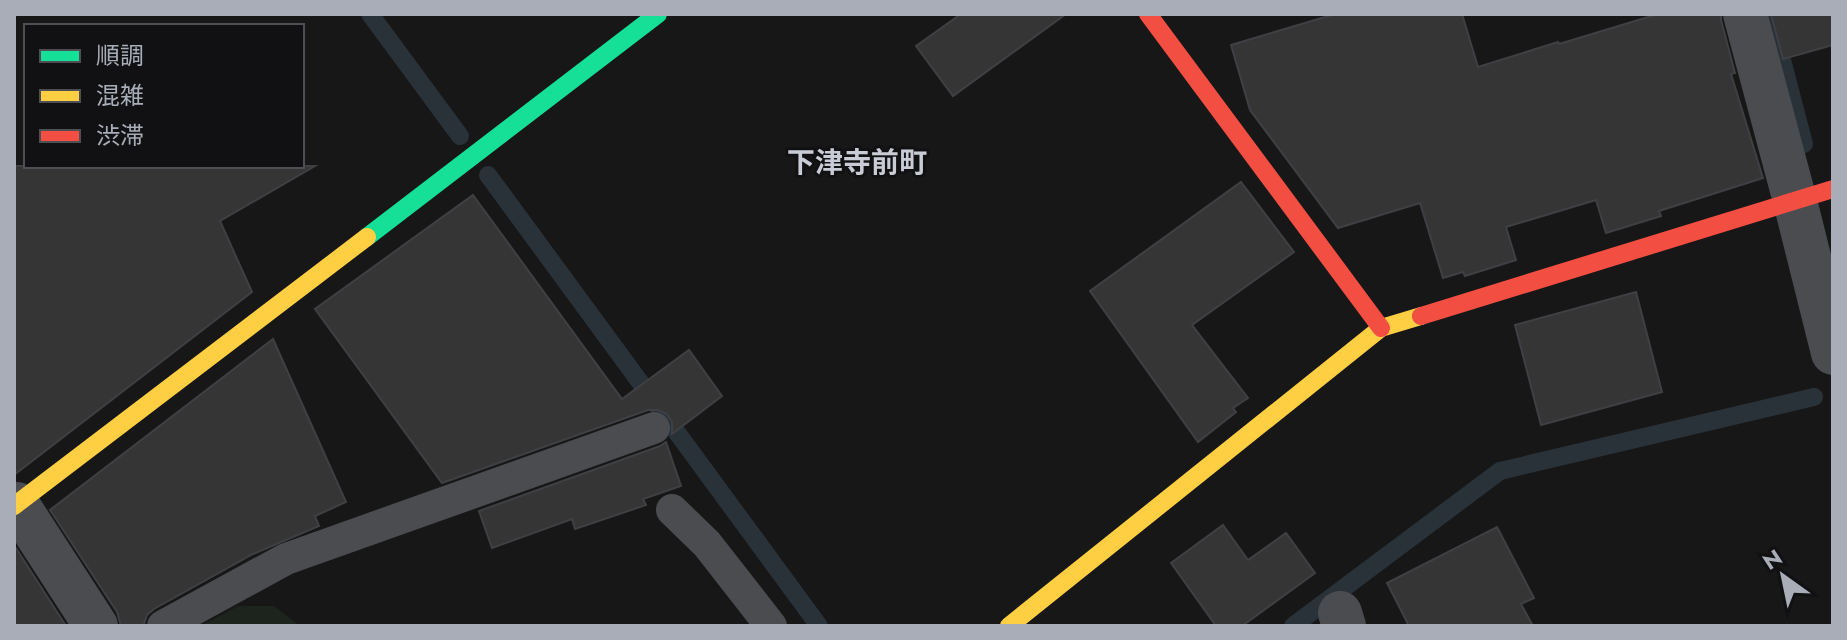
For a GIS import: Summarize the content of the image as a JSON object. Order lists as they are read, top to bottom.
{
  "districts": ["下津寺前町"],
  "legend": ["順調", "混雑", "渋滞"],
  "north": "top left"
}
